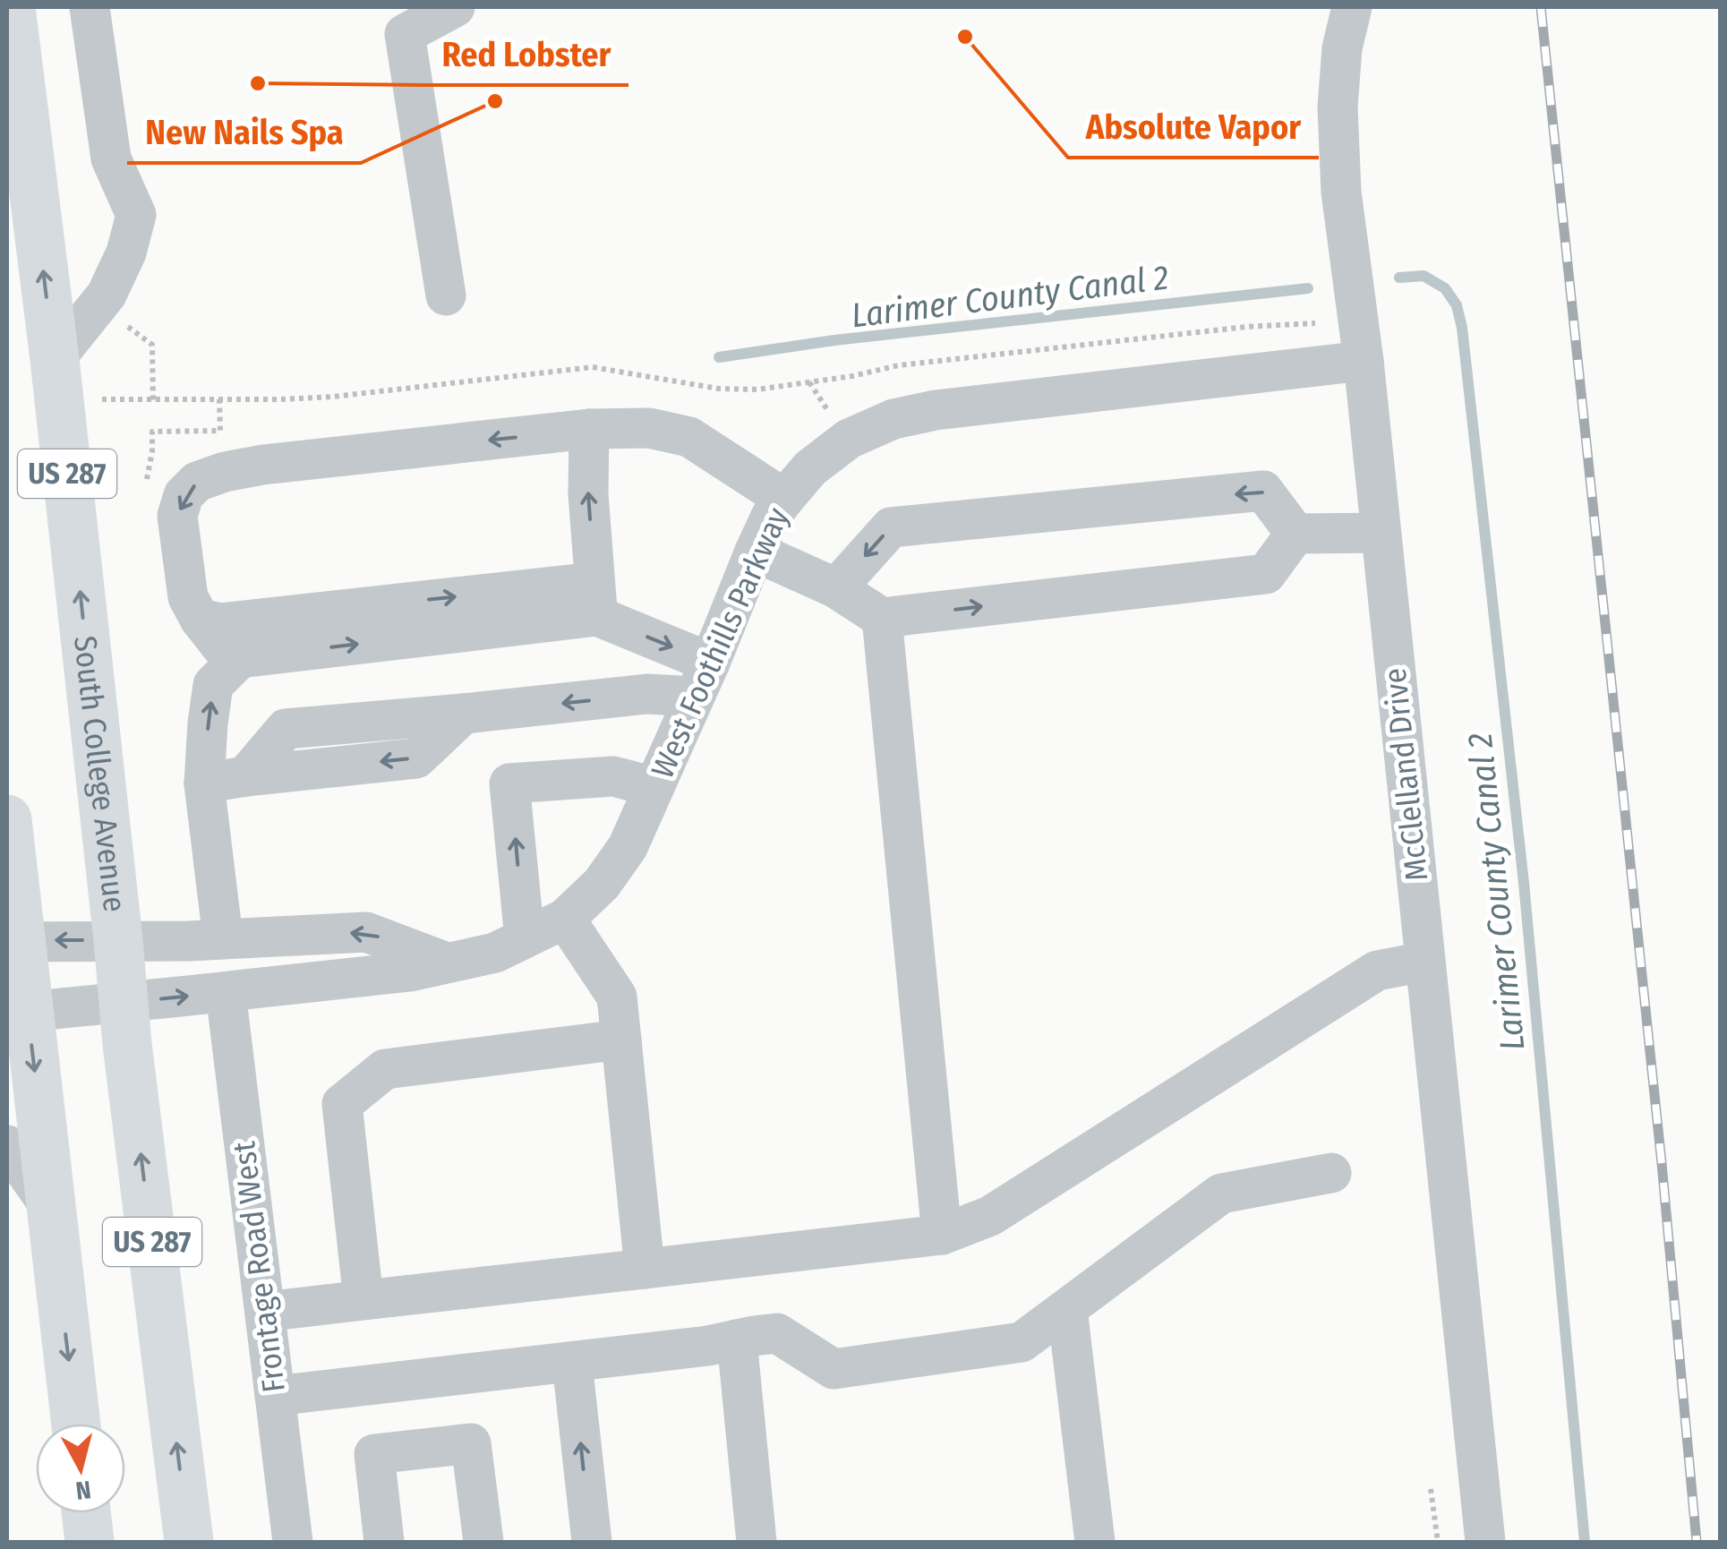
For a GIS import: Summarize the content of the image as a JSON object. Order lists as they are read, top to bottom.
{
  "streets": {
    "highway": ["US 287", "South College Avenue"],
    "street": ["West Foothills Parkway", "McClelland Drive", "Frontage Road West"]
  },
  "crossings": [
    ["US 287", "West Foothills Parkway"],
    ["West Foothills Parkway", "South College Avenue"],
    ["West Foothills Parkway", "McClelland Drive"],
    ["West Foothills Parkway", "Frontage Road West"]
  ],
  "water": ["Larimer County Canal 2"],
  "places": ["Absolute Vapor", "Red Lobster", "New Nails Spa"],
  "north": "bottom"
}
